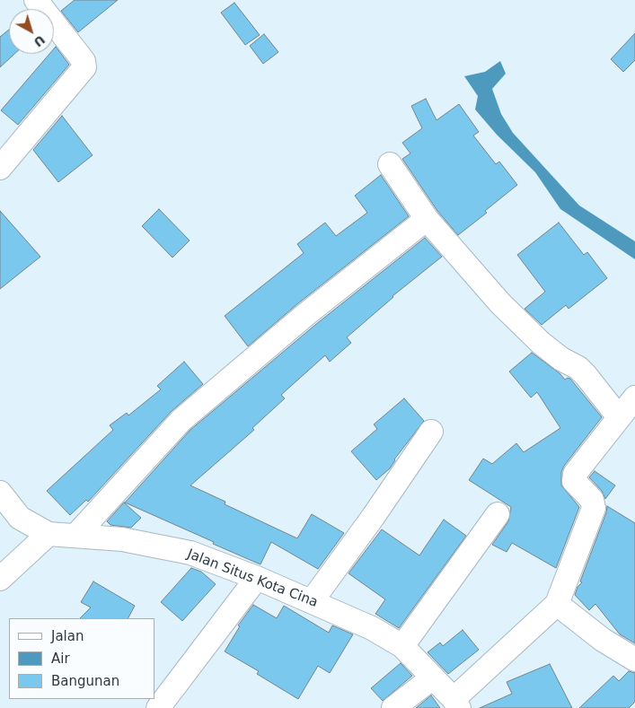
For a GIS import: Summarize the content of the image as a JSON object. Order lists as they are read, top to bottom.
{
  "streets": {
    "street": ["Jalan Situs Kota Cina"]
  },
  "legend": ["Jalan", "Air", "Bangunan"],
  "north": "bottom right"
}
